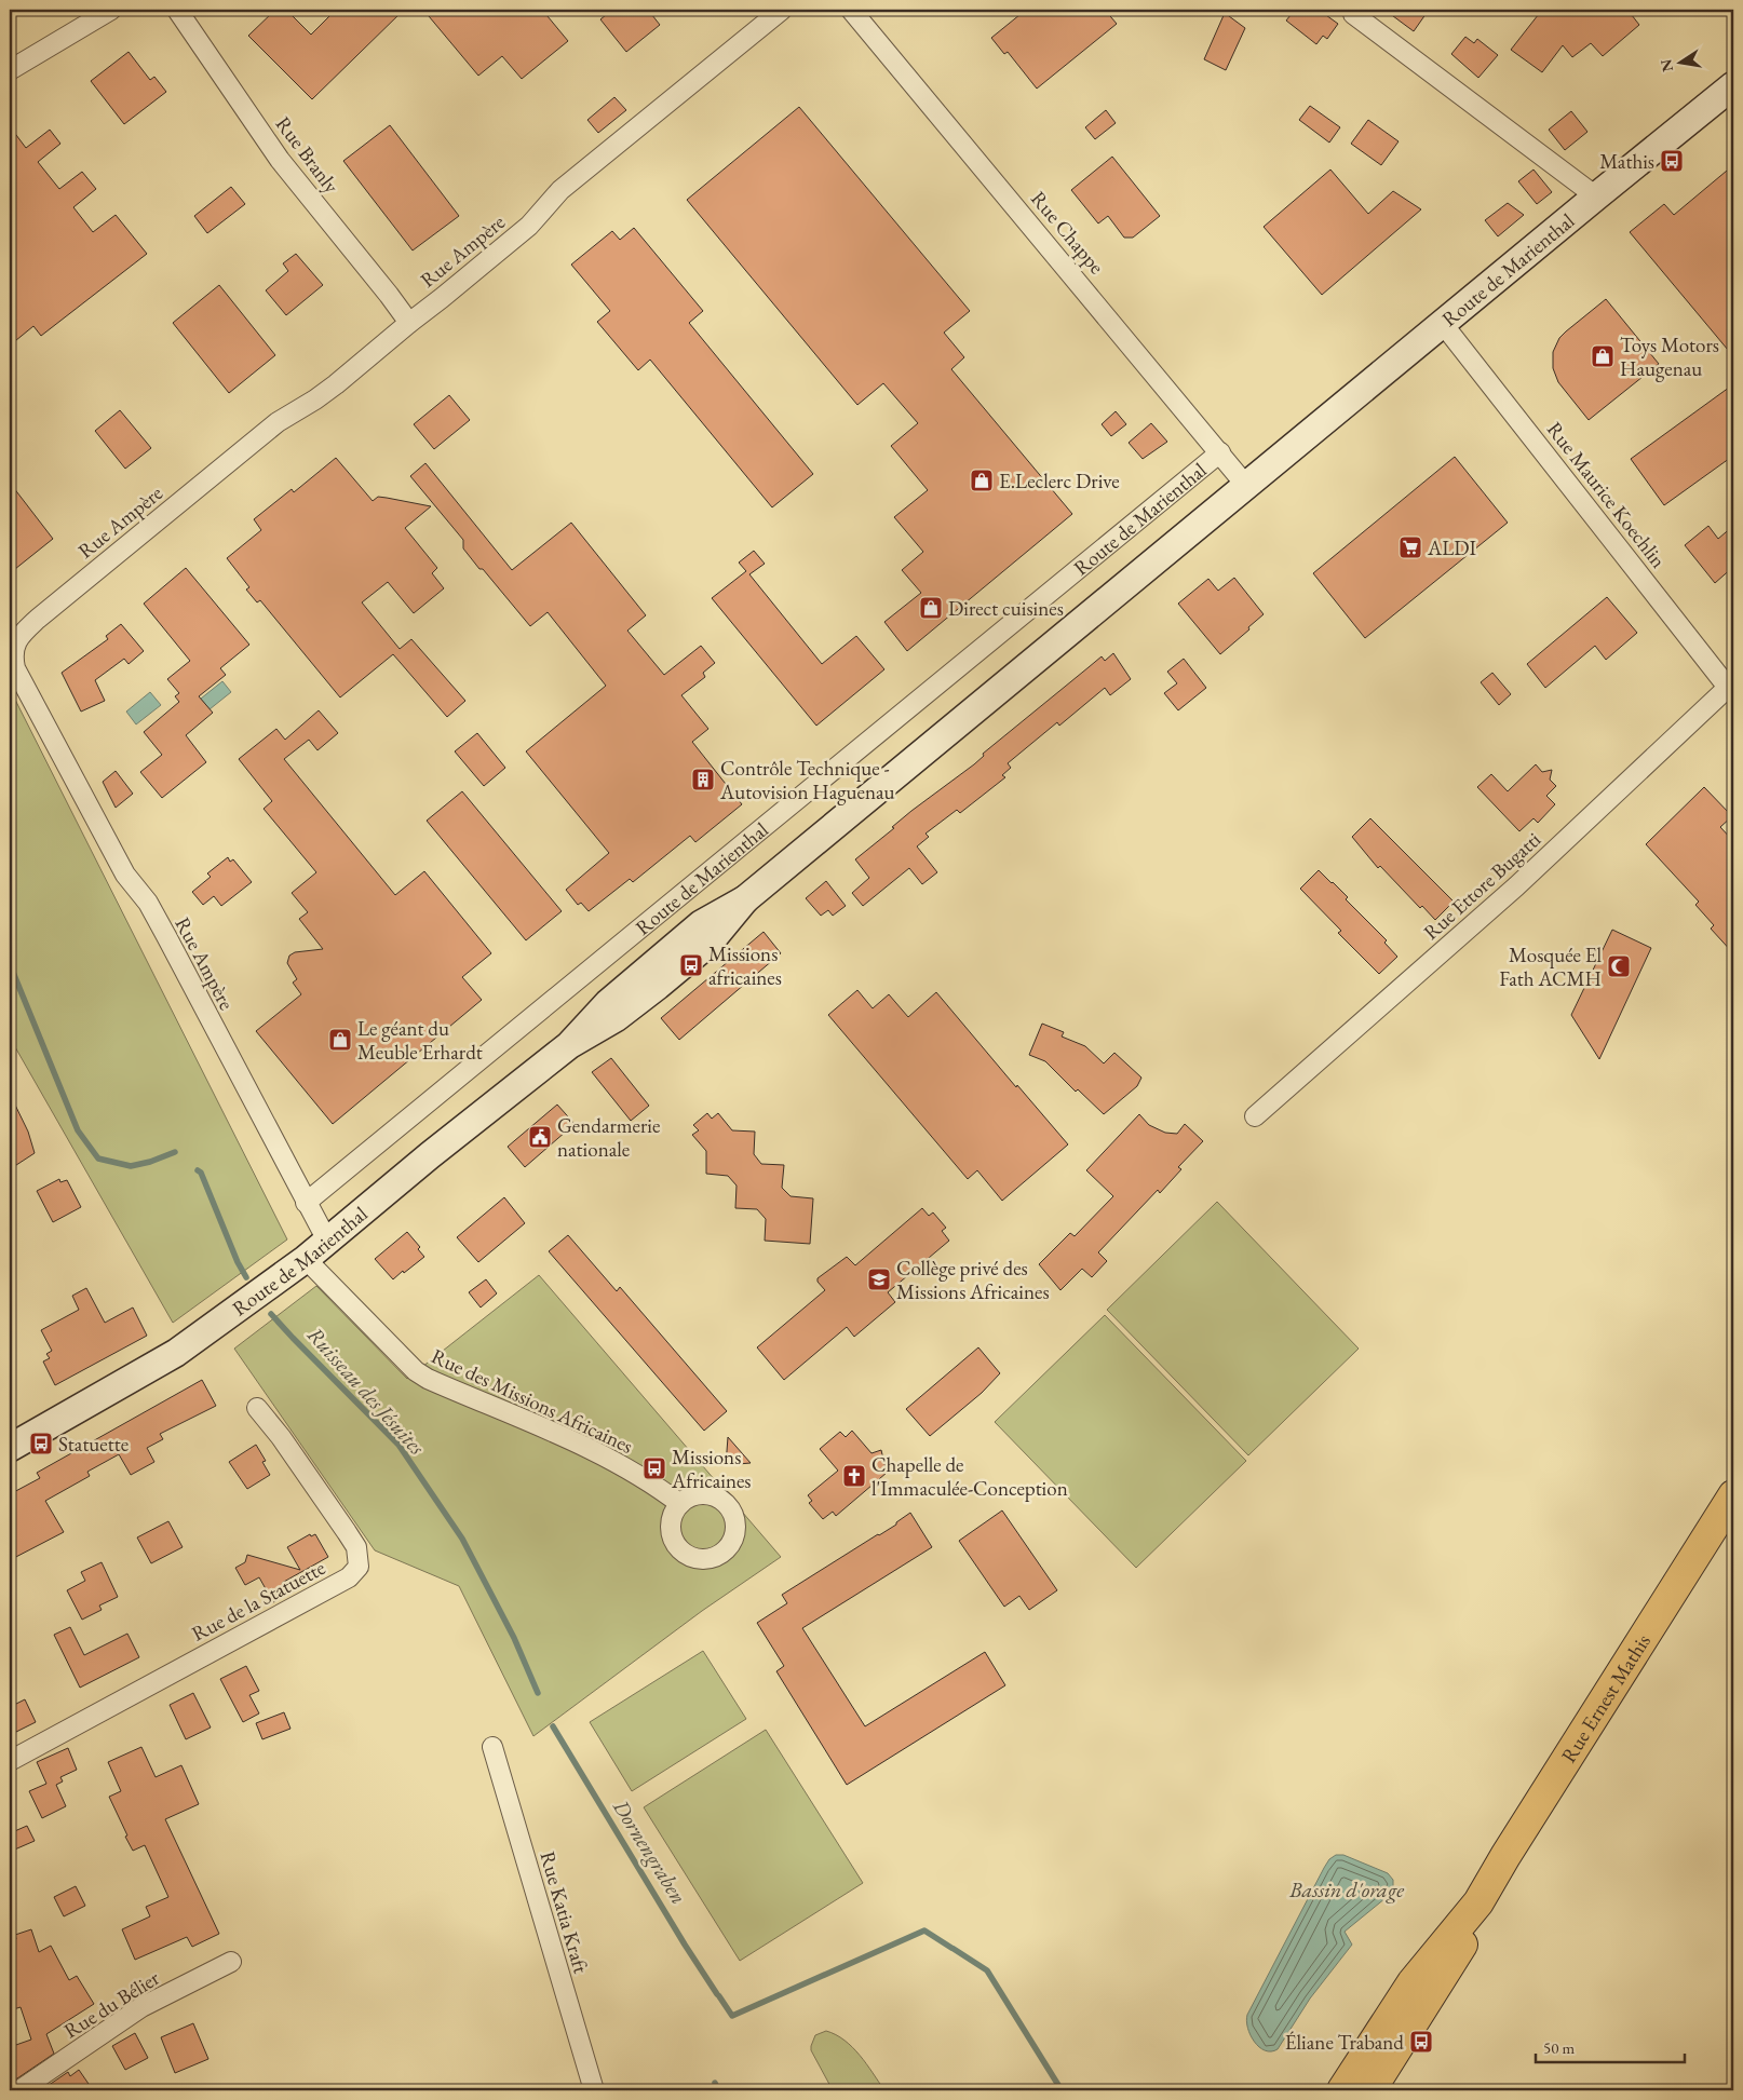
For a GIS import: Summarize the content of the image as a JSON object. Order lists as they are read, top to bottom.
{
  "streets": {
    "main road": ["Rue Ernest Mathis"],
    "street": [
      "Rue Branly",
      "Rue Chappe",
      "Rue Ampère",
      "Route de Marienthal",
      "Rue Maurice Koechlin",
      "Rue Ettore Bugatti",
      "Rue des Missions Africaines",
      "Rue de la Statuette",
      "Rue Katia Kraft",
      "Rue du Bélier"
    ]
  },
  "crossings": [
    ["Rue Branly", "Rue Ampère"],
    ["Rue Chappe", "Route de Marienthal"],
    ["Rue Ampère", "Route de Marienthal"],
    ["Route de Marienthal", "Rue Maurice Koechlin"],
    ["Route de Marienthal", "Rue des Missions Africaines"],
    ["Rue Maurice Koechlin", "Rue Ettore Bugatti"]
  ],
  "water": ["Ruisseau des Jésuites", "Dornengraben", "Bassin d'orage"],
  "places": {
    "bus stop": [
      "Mathis",
      "Missions africaines",
      "Statuette",
      "Missions Africaines",
      "Éliane Traband"
    ],
    "shop": [
      "Toys Motors Haugenau",
      "E.Leclerc Drive",
      "Direct cuisines",
      "Le géant du Meuble Erhardt"
    ],
    "supermarket": ["ALDI"],
    "building": ["Contrôle Technique - Autovision Haguenau"],
    "mosque": ["Mosquée El Fath ACMH"],
    "public building": ["Gendarmerie nationale"],
    "school or university": ["Collège privé des Missions Africaines"],
    "church": ["Chapelle de l'Immaculée-Conception"]
  },
  "scale_bar": "50 m",
  "north": "left"
}
